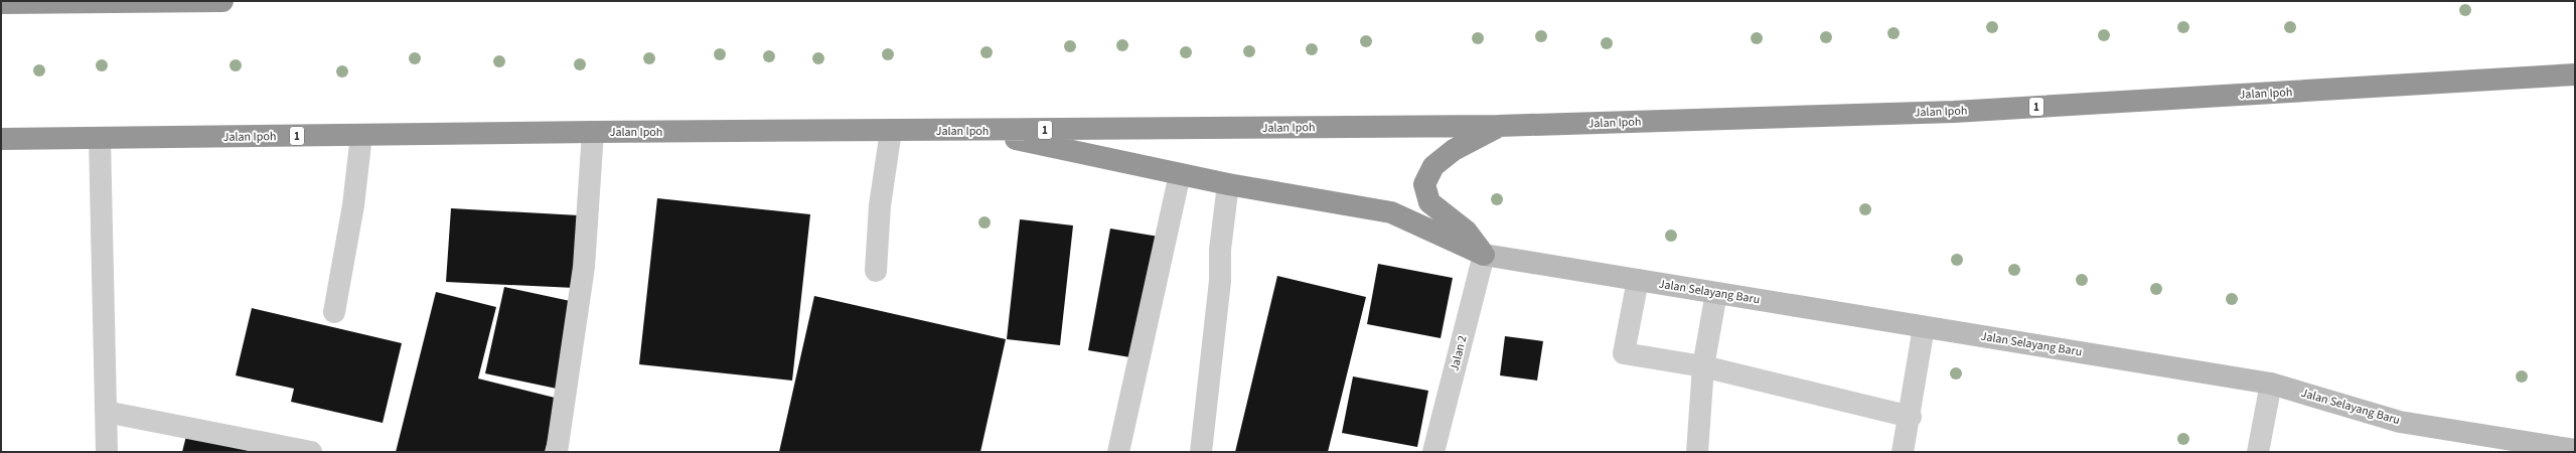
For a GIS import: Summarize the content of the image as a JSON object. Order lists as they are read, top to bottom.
{
  "streets": {
    "highway": ["Jalan Ipoh", "1"],
    "street": ["Jalan Selayang Baru", "Jalan 2"]
  },
  "crossings": [
    ["Jalan Selayang Baru", "Jalan 2"]
  ]
}
